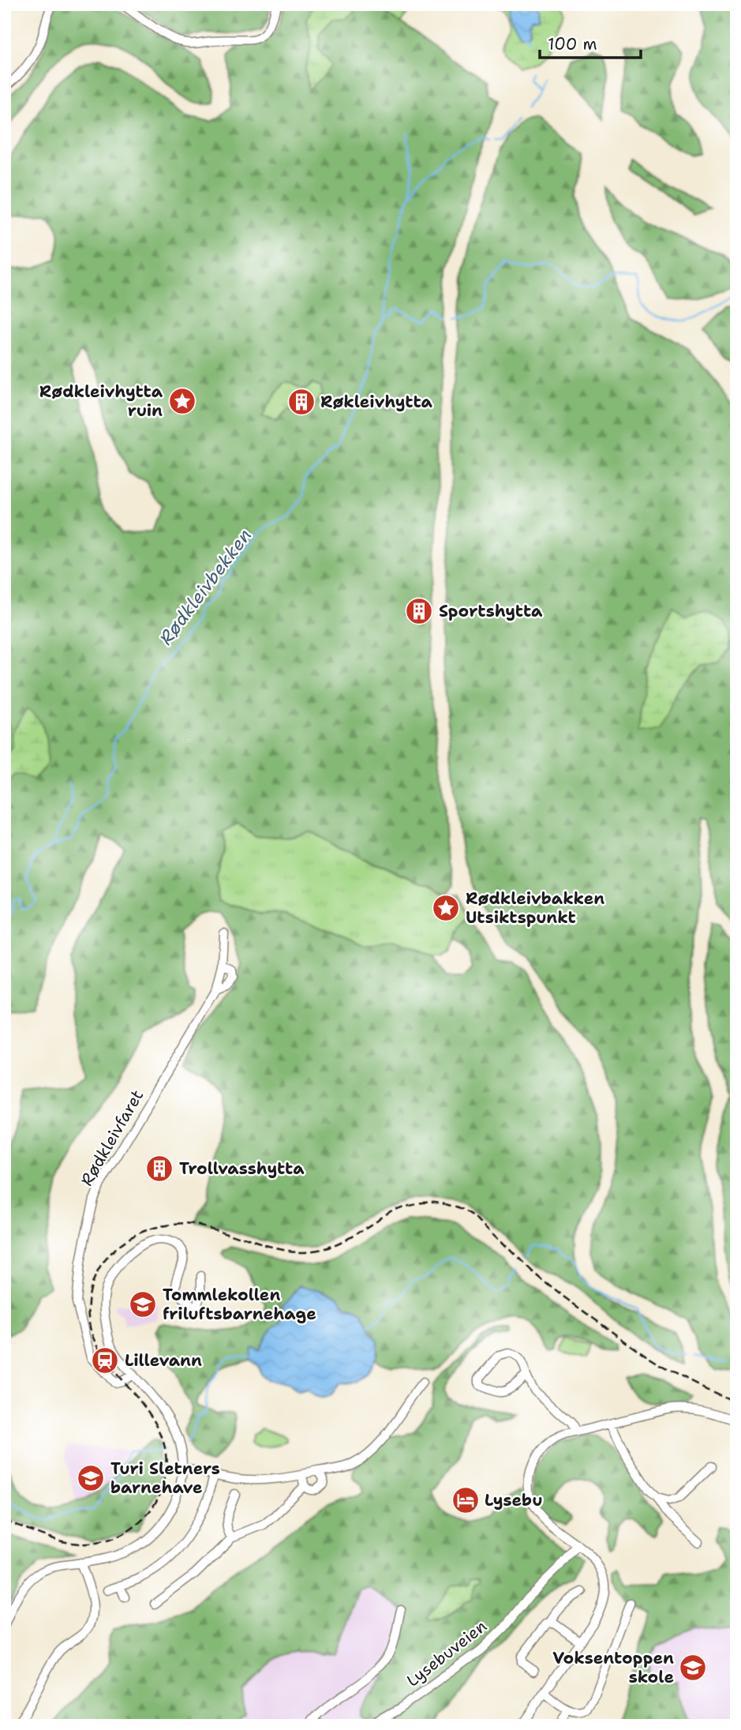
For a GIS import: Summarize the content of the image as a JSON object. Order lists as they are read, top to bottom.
{
  "streets": {
    "street": ["Rødkleivfaret", "Lysebuveien"]
  },
  "water": ["Rødkleivbekken"],
  "places": {
    "place": ["Rødkleivhytta ruin", "Rødkleivbakken Utsiktspunkt"],
    "building": ["Røkleivhytta", "Sportshytta", "Trollvasshytta"],
    "school or university": ["Tommlekollen friluftsbarnehage", "Turi Sletners barnehave", "Voksentoppen skole"],
    "station": ["Lillevann"],
    "hotel": ["Lysebu"]
  },
  "scale_bar": "100 m"
}
